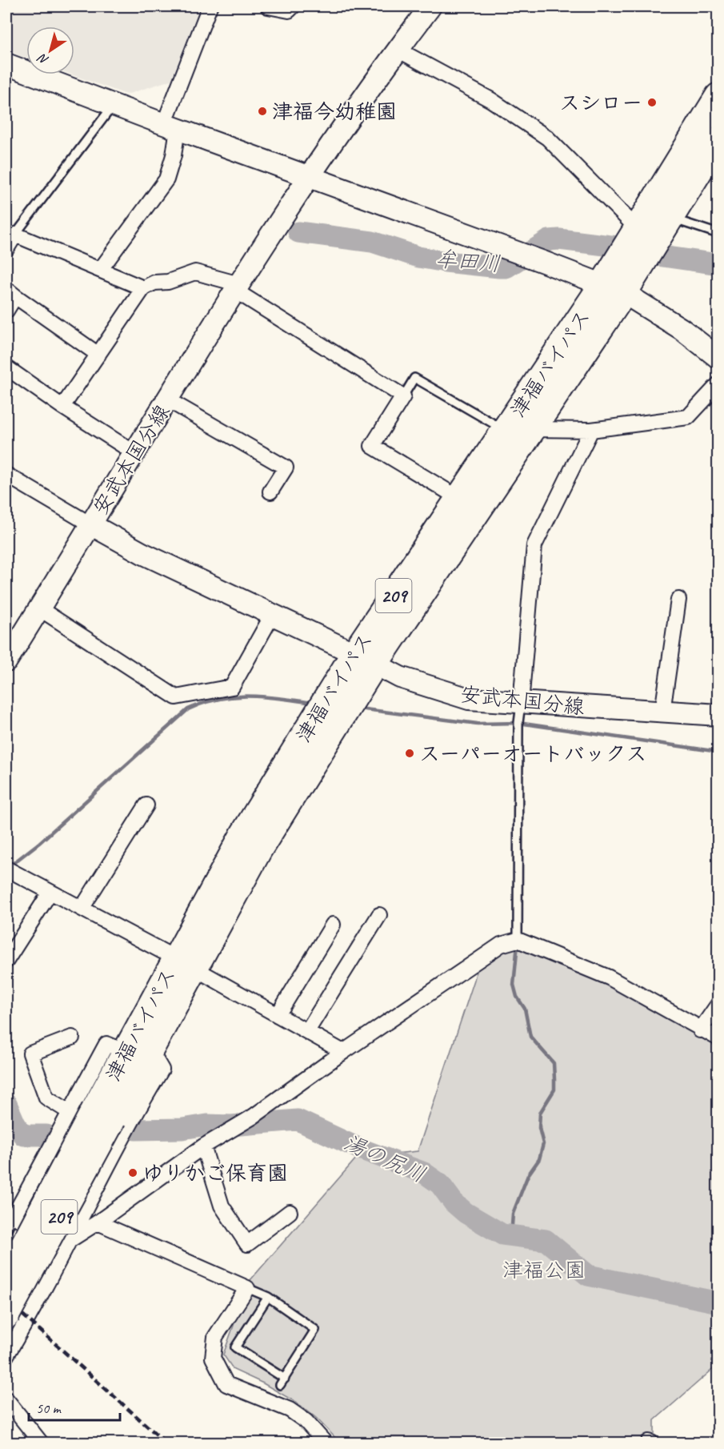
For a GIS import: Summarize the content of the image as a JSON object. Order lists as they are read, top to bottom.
{
  "streets": {
    "highway": ["津福バイパス", "209"],
    "main road": ["安武本国分線"]
  },
  "crossings": [
    ["津福バイパス", "安武本国分線"]
  ],
  "water": ["牟田川", "湯の尻川"],
  "parks": ["津福公園"],
  "places": [
    "スシロー",
    "津福今幼稚園",
    "スーパーオートバックス",
    "ゆりかご保育園"
  ],
  "scale_bar": "50 m",
  "north": "bottom left"
}
